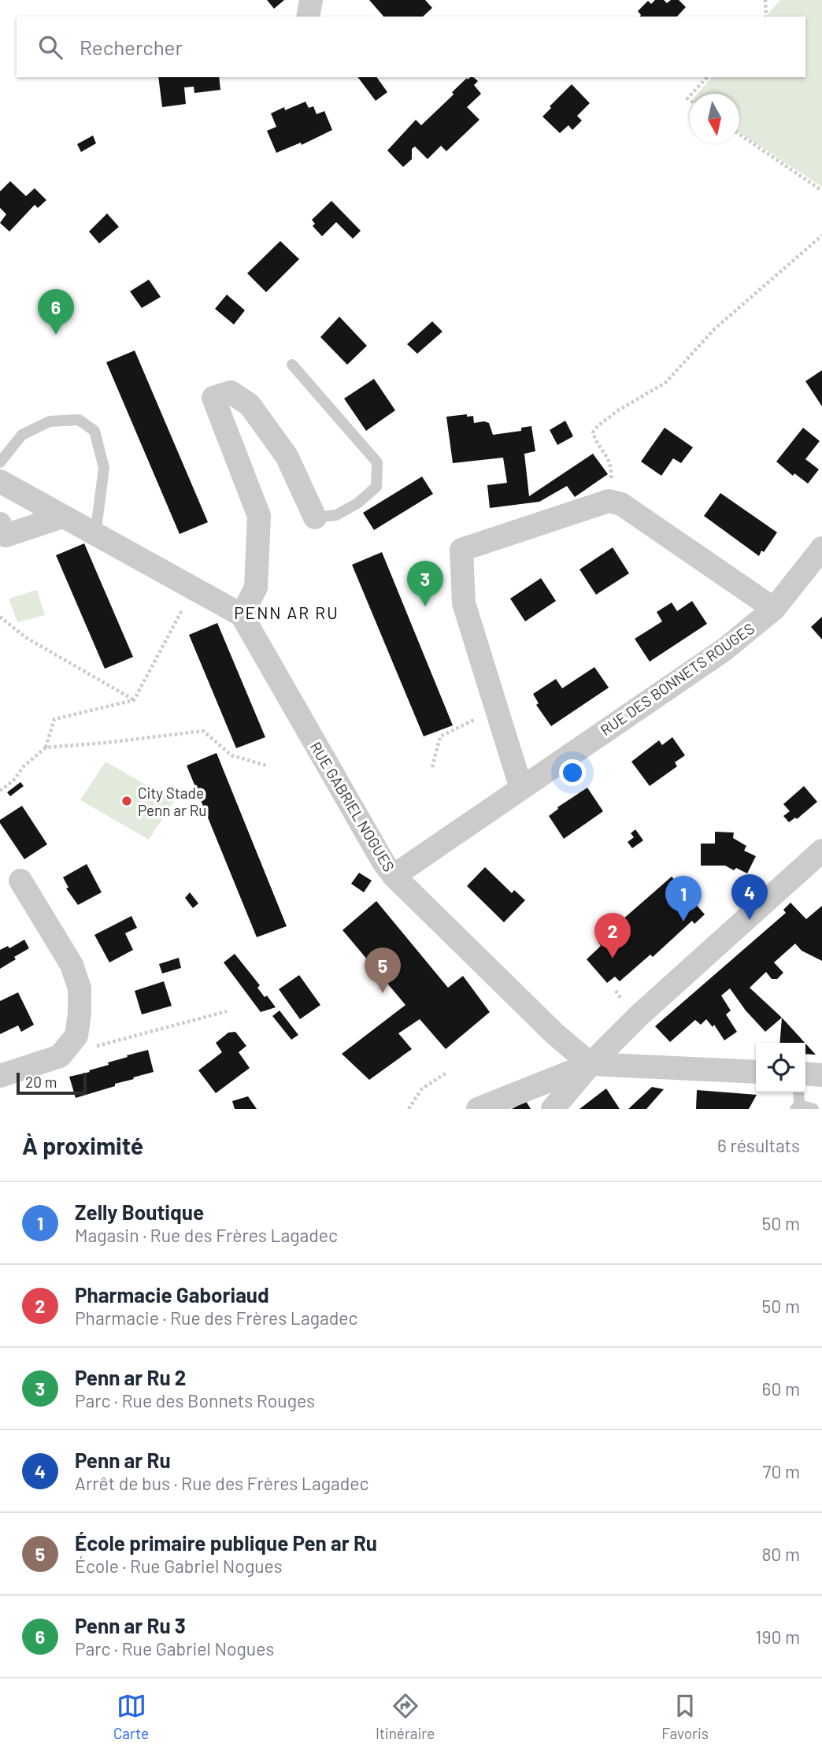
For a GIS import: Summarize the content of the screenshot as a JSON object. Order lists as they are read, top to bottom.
{
  "streets": {
    "street": ["RUE DES BONNETS ROUGES", "RUE GABRIEL NOGUES"]
  },
  "crossings": [
    ["RUE DES BONNETS ROUGES", "RUE GABRIEL NOGUES"]
  ],
  "districts": ["PENN AR RU"],
  "places": ["City Stade Penn ar Ru"],
  "scale_bar": "20 m",
  "north": "bottom",
  "page": {
    "search": "Rechercher",
    "pins": [
      "6",
      "3",
      "4",
      "1",
      "2",
      "5"
    ],
    "scale": "20 m",
    "heading": ["À proximité", "6 résultats"],
    "list": [
      {
        "mark": "1",
        "name": "Zelly Boutique",
        "note": "Magasin · Rue des Frères Lagadec",
        "value": "50 m"
      },
      {
        "mark": "2",
        "name": "Pharmacie Gaboriaud",
        "note": "Pharmacie · Rue des Frères Lagadec",
        "value": "50 m"
      },
      {
        "mark": "3",
        "name": "Penn ar Ru 2",
        "note": "Parc · Rue des Bonnets Rouges",
        "value": "60 m"
      },
      {
        "mark": "4",
        "name": "Penn ar Ru",
        "note": "Arrêt de bus · Rue des Frères Lagadec",
        "value": "70 m"
      },
      {
        "mark": "5",
        "name": "École primaire publique Pen ar Ru",
        "note": "École · Rue Gabriel Nogues",
        "value": "80 m"
      },
      {
        "mark": "6",
        "name": "Penn ar Ru 3",
        "note": "Parc · Rue Gabriel Nogues",
        "value": "190 m"
      }
    ],
    "nav": ["Carte", "Itinéraire", "Favoris"]
  }
}
